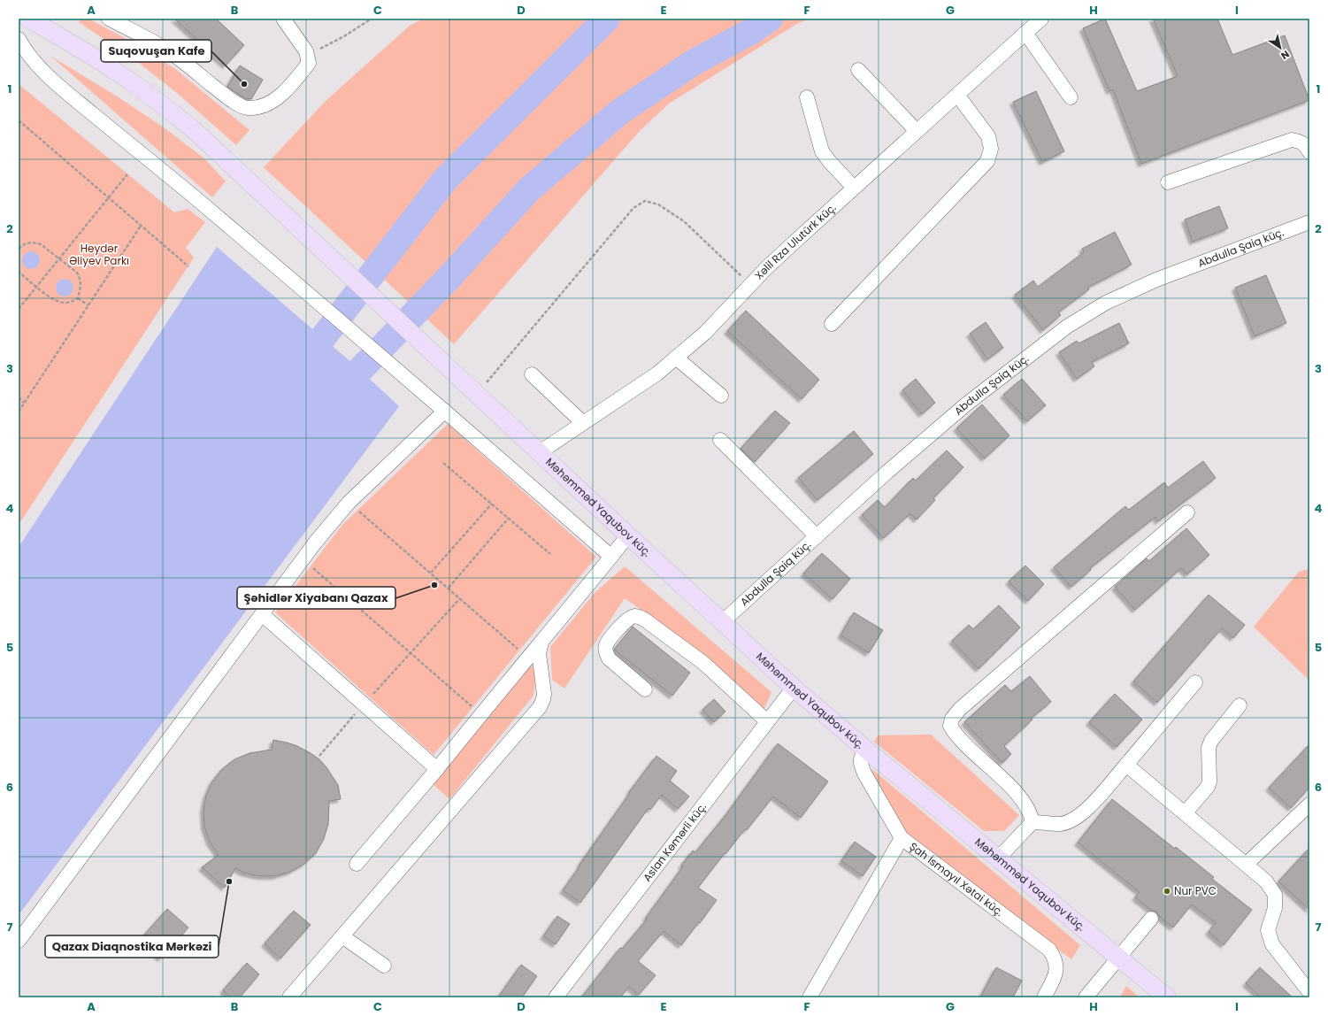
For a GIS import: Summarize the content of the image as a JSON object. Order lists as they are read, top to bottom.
{
  "streets": {
    "main road": ["Məhəmməd Yaqubov küç."],
    "street": [
      "Xəlil Rza Ulutürk küç.",
      "Abdulla Şaiq küç.",
      "Aslan Kəmərli küç.",
      "Şah İsmayıl Xətai küç."
    ]
  },
  "crossings": [
    ["Xəlil Rza Ulutürk küç.", "Məhəmməd Yaqubov küç."],
    ["Abdulla Şaiq küç.", "Məhəmməd Yaqubov küç."],
    ["Məhəmməd Yaqubov küç.", "Aslan Kəmərli küç."],
    ["Məhəmməd Yaqubov küç.", "Şah İsmayıl Xətai küç."]
  ],
  "parks": ["Heydər Əliyev Parkı"],
  "places": [
    "Suqovuşan Kafe",
    "Şəhidlər Xiyabanı Qazax",
    "Qazax Diaqnostika Mərkəzi",
    "Nur PVC"
  ],
  "north": "bottom right",
  "grid": {
    "columns": [
      "A",
      "B",
      "C",
      "D",
      "E",
      "F",
      "G",
      "H",
      "I"
    ],
    "rows": [
      "1",
      "2",
      "3",
      "4",
      "5",
      "6",
      "7"
    ]
  }
}
